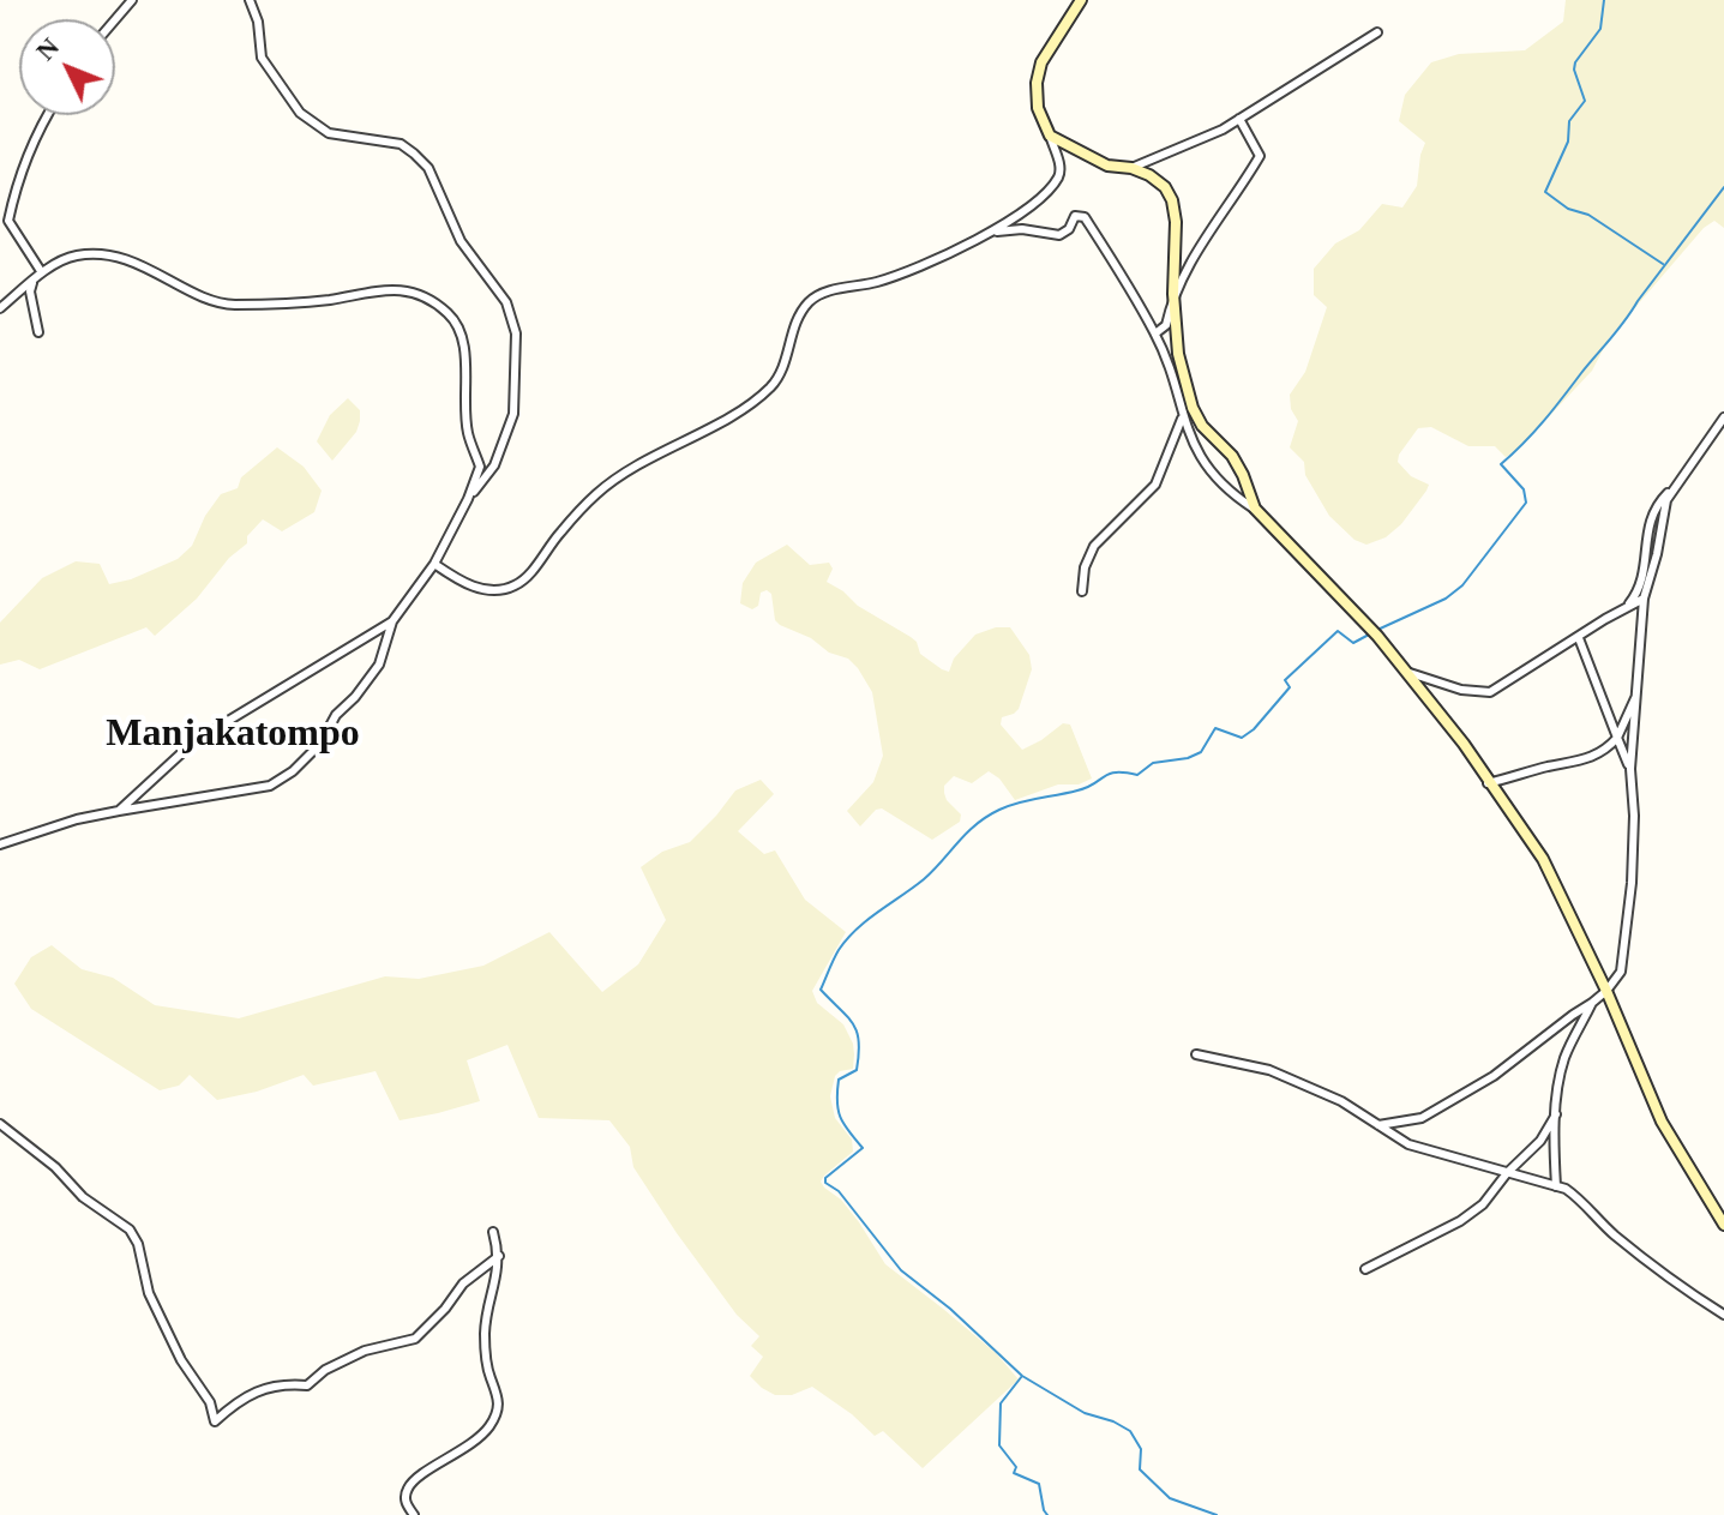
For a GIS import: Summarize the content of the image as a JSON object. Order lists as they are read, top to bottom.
{
  "districts": ["Manjakatompo"],
  "north": "top left"
}
